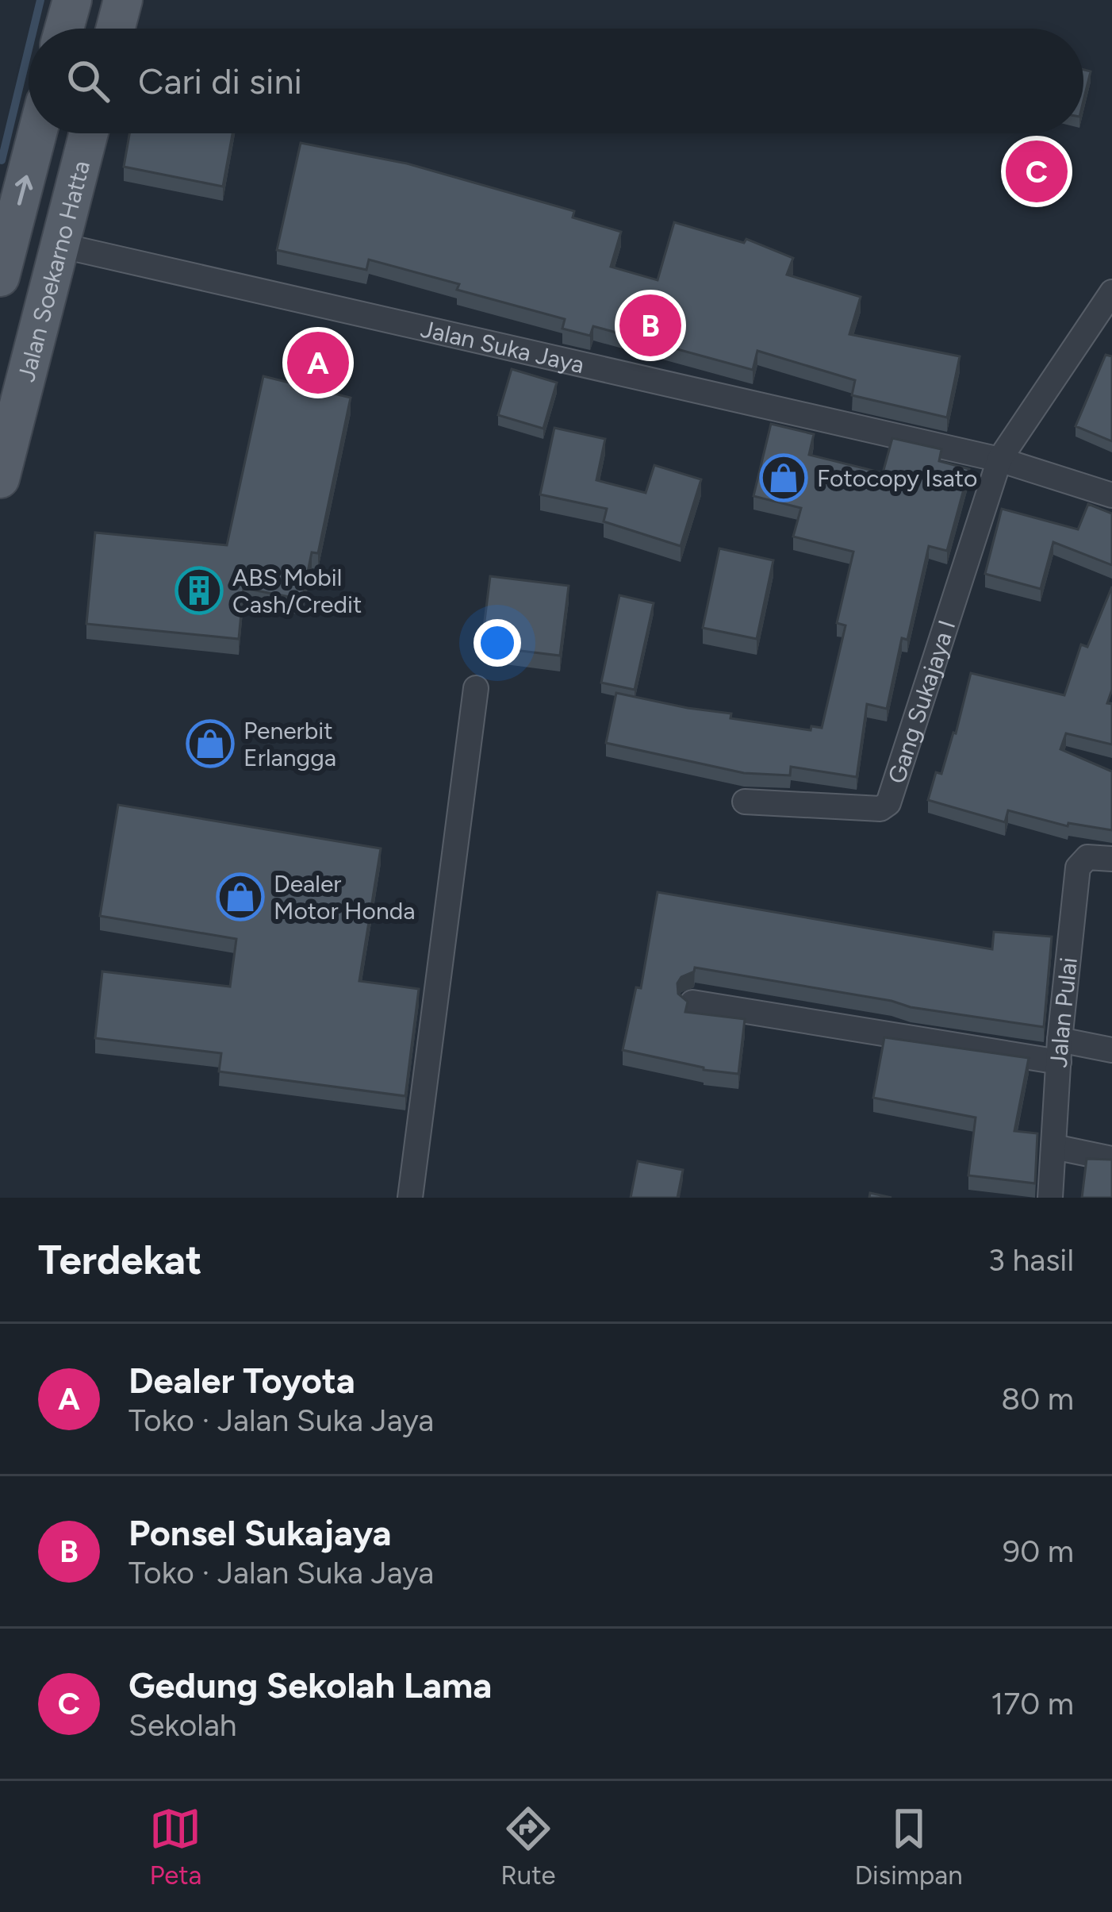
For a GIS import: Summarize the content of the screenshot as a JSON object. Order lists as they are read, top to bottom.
{
  "streets": {
    "main road": ["Jalan Soekarno Hatta"],
    "street": ["Jalan Suka Jaya", "Gang Sukajaya I", "Jalan Pulai"]
  },
  "crossings": [
    ["Jalan Soekarno Hatta", "Jalan Suka Jaya"],
    ["Jalan Suka Jaya", "Gang Sukajaya I"]
  ],
  "places": {
    "shop": ["Fotocopy Isato", "Penerbit Erlangga", "Dealer Motor Honda"],
    "building": ["ABS Mobil Cash/Credit"]
  },
  "page": {
    "search": "Cari di sini",
    "pins": ["C", "B", "A"],
    "heading": ["Terdekat", "3 hasil"],
    "list": [
      {
        "mark": "A",
        "name": "Dealer Toyota",
        "note": "Toko · Jalan Suka Jaya",
        "value": "80 m"
      },
      {
        "mark": "B",
        "name": "Ponsel Sukajaya",
        "note": "Toko · Jalan Suka Jaya",
        "value": "90 m"
      },
      {
        "mark": "C",
        "name": "Gedung Sekolah Lama",
        "note": "Sekolah",
        "value": "170 m"
      }
    ],
    "nav": ["Peta", "Rute", "Disimpan"]
  }
}
